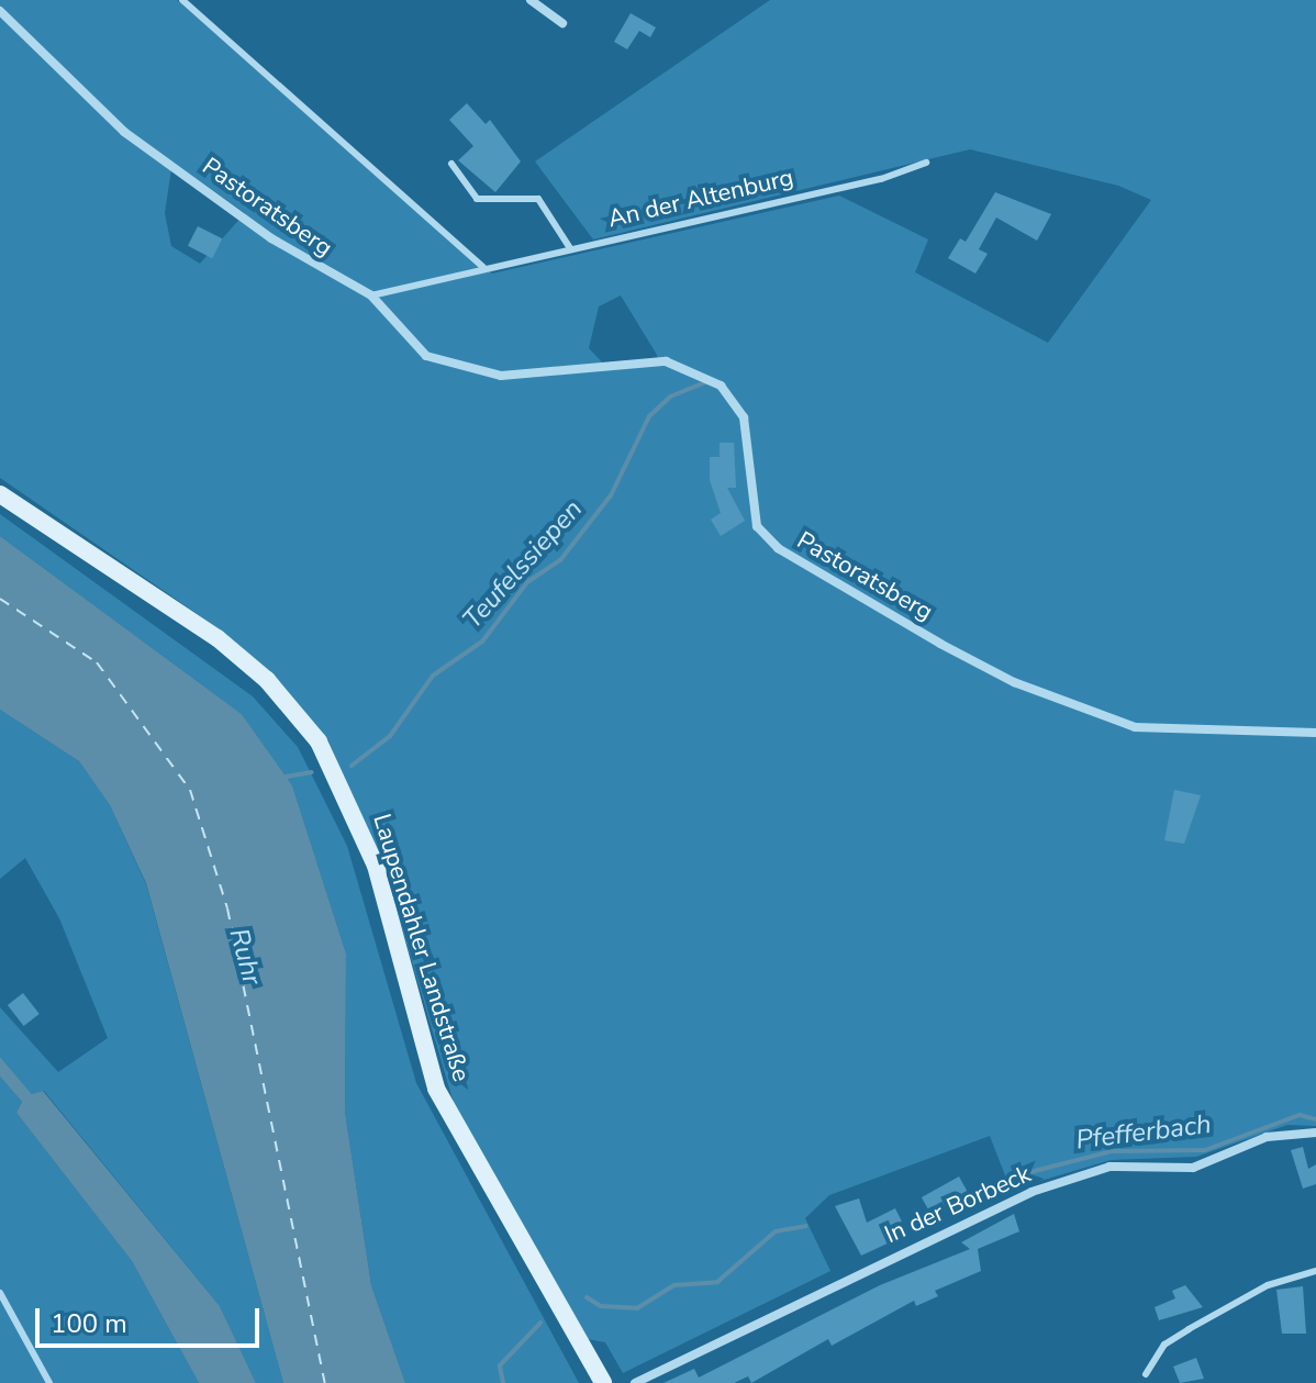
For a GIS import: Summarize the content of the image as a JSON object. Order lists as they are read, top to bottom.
{
  "streets": {
    "main road": ["Laupendahler Landstraße"],
    "street": ["Pastoratsberg", "In der Borbeck"],
    "lane": ["An der Altenburg"]
  },
  "crossings": [
    ["An der Altenburg", "Pastoratsberg"]
  ],
  "water": ["Teufelssiepen", "Ruhr", "Pfefferbach"],
  "scale_bar": "100 m"
}
